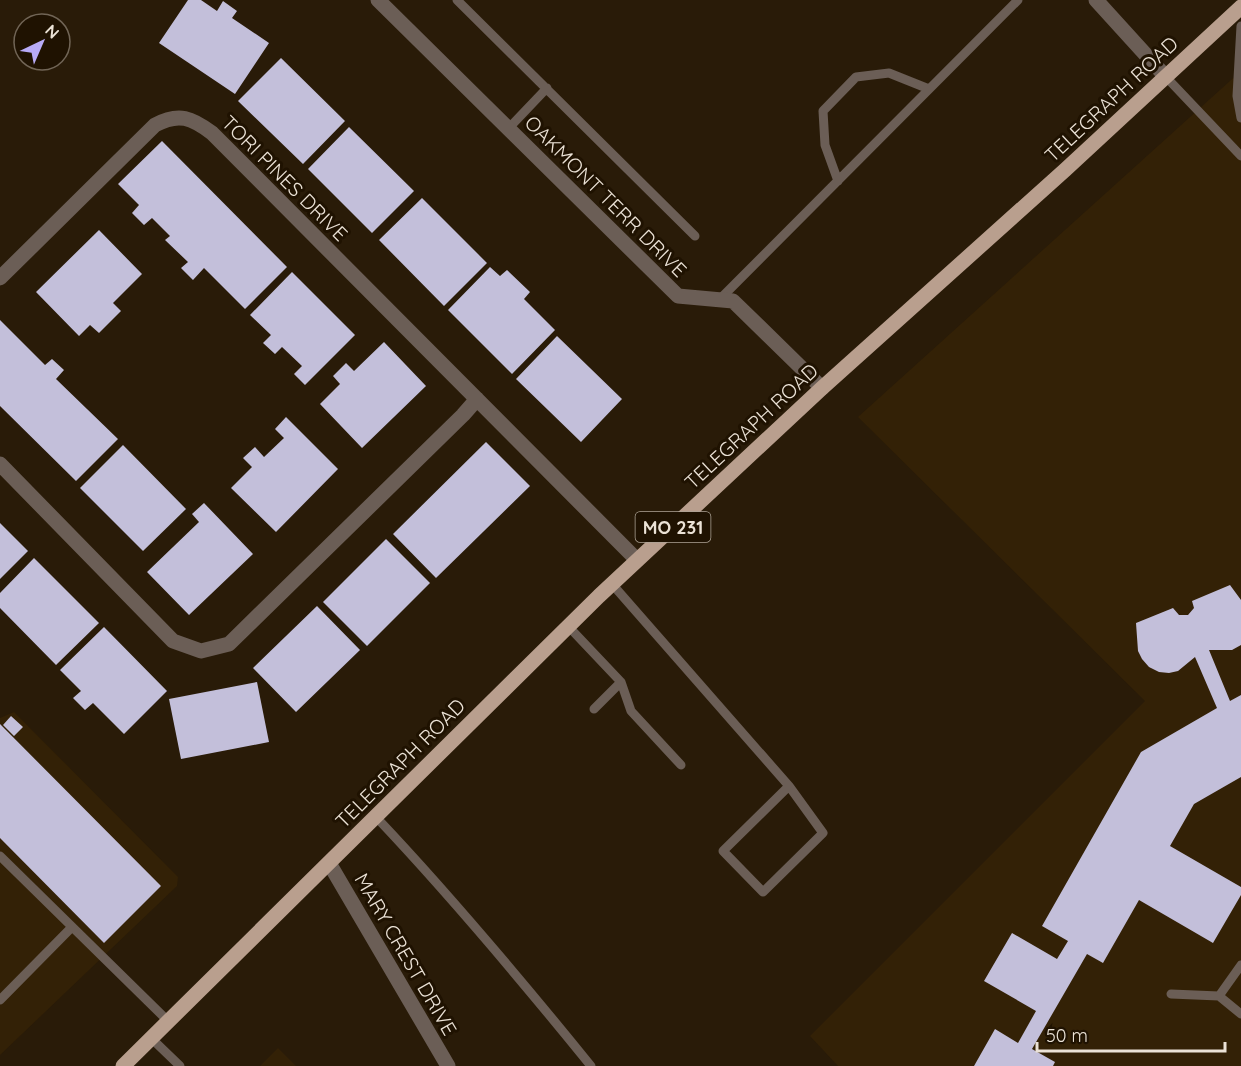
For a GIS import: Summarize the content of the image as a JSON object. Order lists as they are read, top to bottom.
{
  "streets": {
    "main road": ["TELEGRAPH ROAD", "MO 231"],
    "street": ["TORI PINES DRIVE", "OAKMONT TERR DRIVE", "MARY CREST DRIVE"]
  },
  "crossings": [
    ["TELEGRAPH ROAD", "TORI PINES DRIVE"],
    ["TELEGRAPH ROAD", "OAKMONT TERR DRIVE"],
    ["TELEGRAPH ROAD", "MARY CREST DRIVE"]
  ],
  "scale_bar": "50 m",
  "north": "top right"
}
